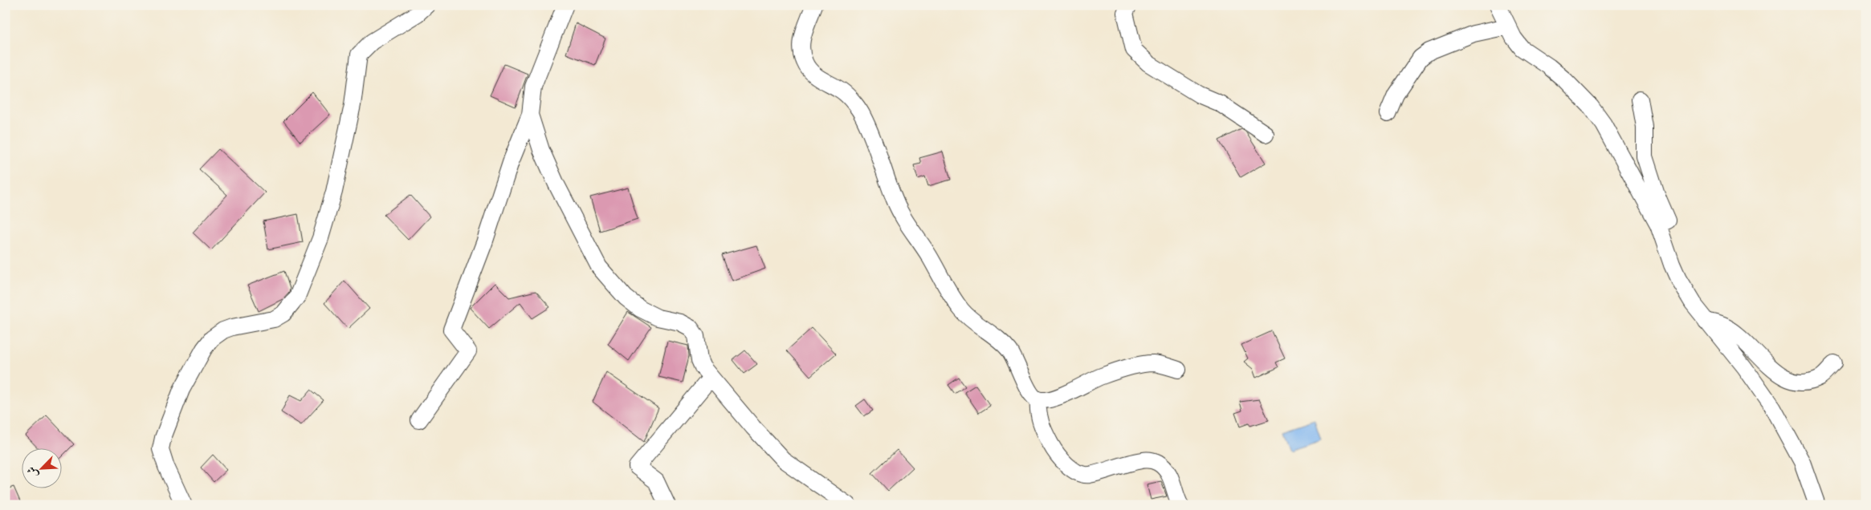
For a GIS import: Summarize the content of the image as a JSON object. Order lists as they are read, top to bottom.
{
  "north": "bottom left"
}
